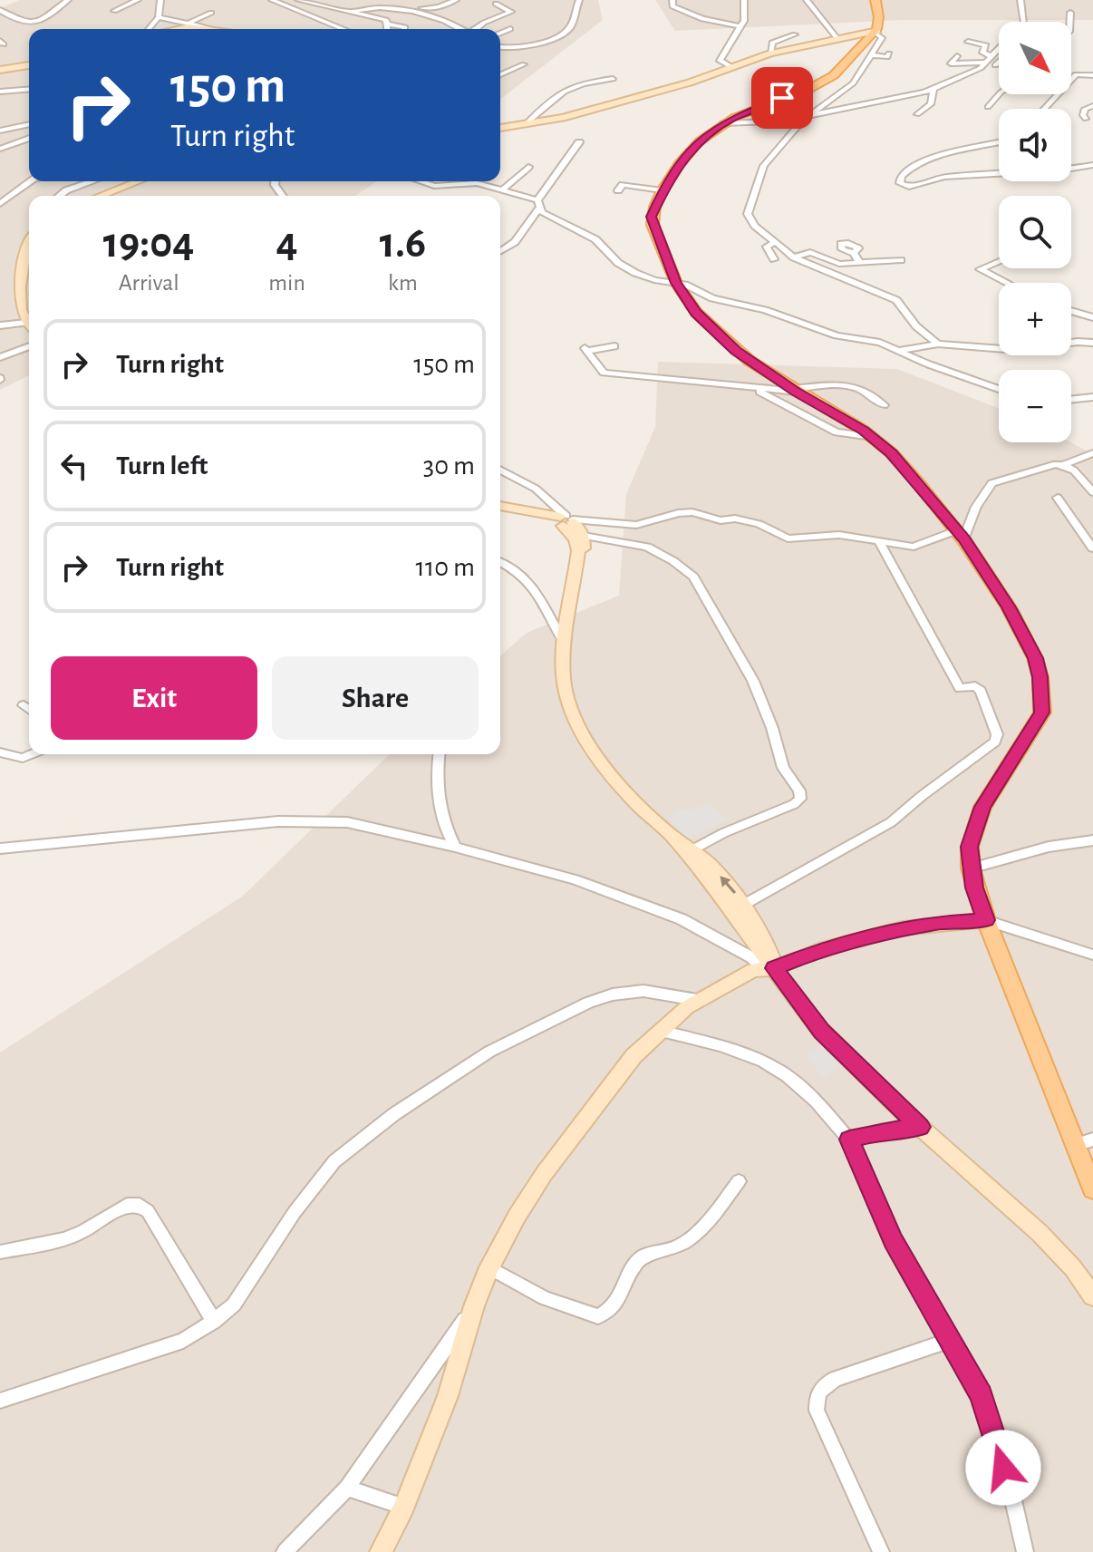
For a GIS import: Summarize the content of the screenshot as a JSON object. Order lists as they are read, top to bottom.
{
  "north": "bottom right",
  "page": {
    "map_buttons": ["+", "−"],
    "turn": ["150 m", "Turn right"],
    "eta": [
      "19:04",
      "Arrival",
      "4",
      "min",
      "1.6",
      "km"
    ],
    "list": [
      {
        "name": "Turn right",
        "value": "150 m"
      },
      {
        "name": "Turn left",
        "value": "30 m"
      },
      {
        "name": "Turn right",
        "value": "110 m"
      }
    ],
    "buttons": ["Exit", "Share"]
  }
}
